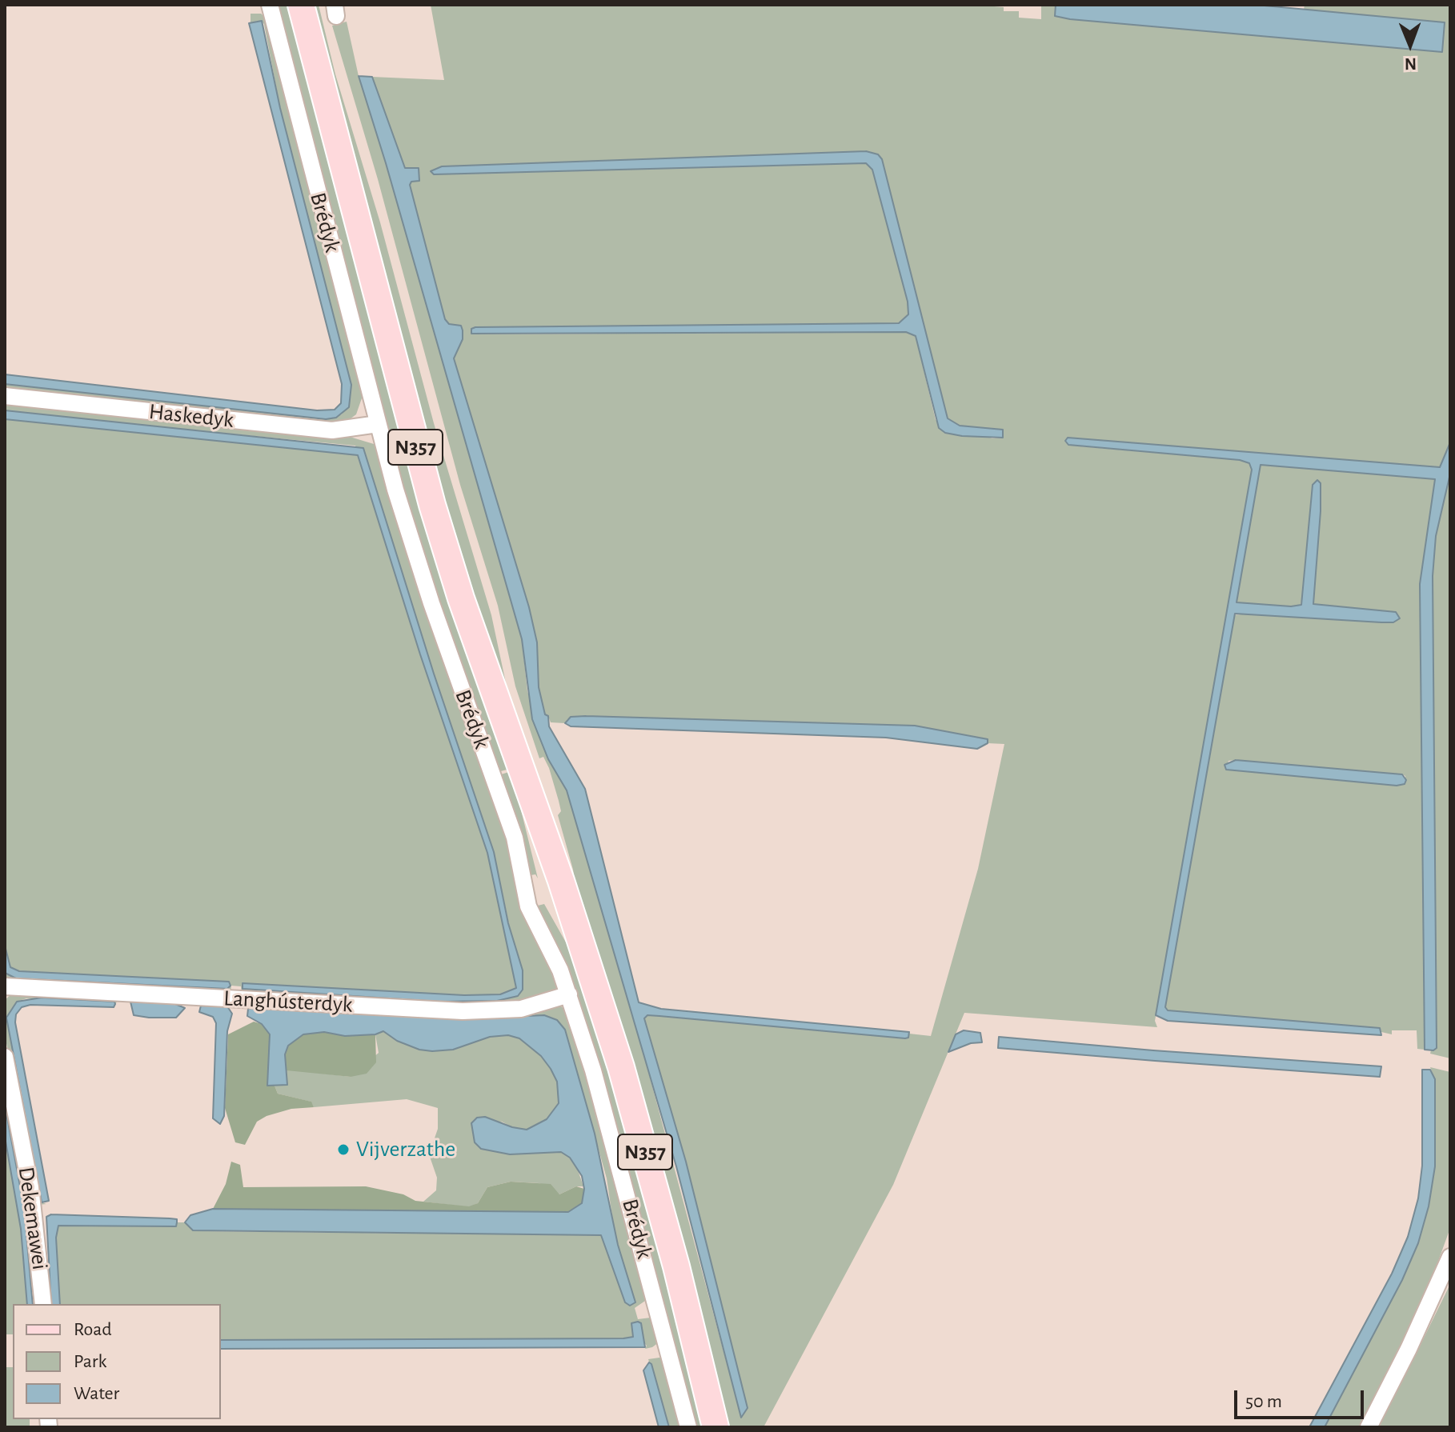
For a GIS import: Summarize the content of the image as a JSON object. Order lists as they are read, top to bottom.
{
  "streets": {
    "main road": ["Brédyk", "N357"],
    "street": ["Haskedyk", "Langhústerdyk", "Dekemawei"]
  },
  "crossings": [
    ["Brédyk", "Haskedyk"],
    ["Brédyk", "Langhústerdyk"]
  ],
  "places": ["Vijverzathe"],
  "legend": ["Road", "Park", "Water"],
  "scale_bar": "50 m",
  "north": "bottom"
}
